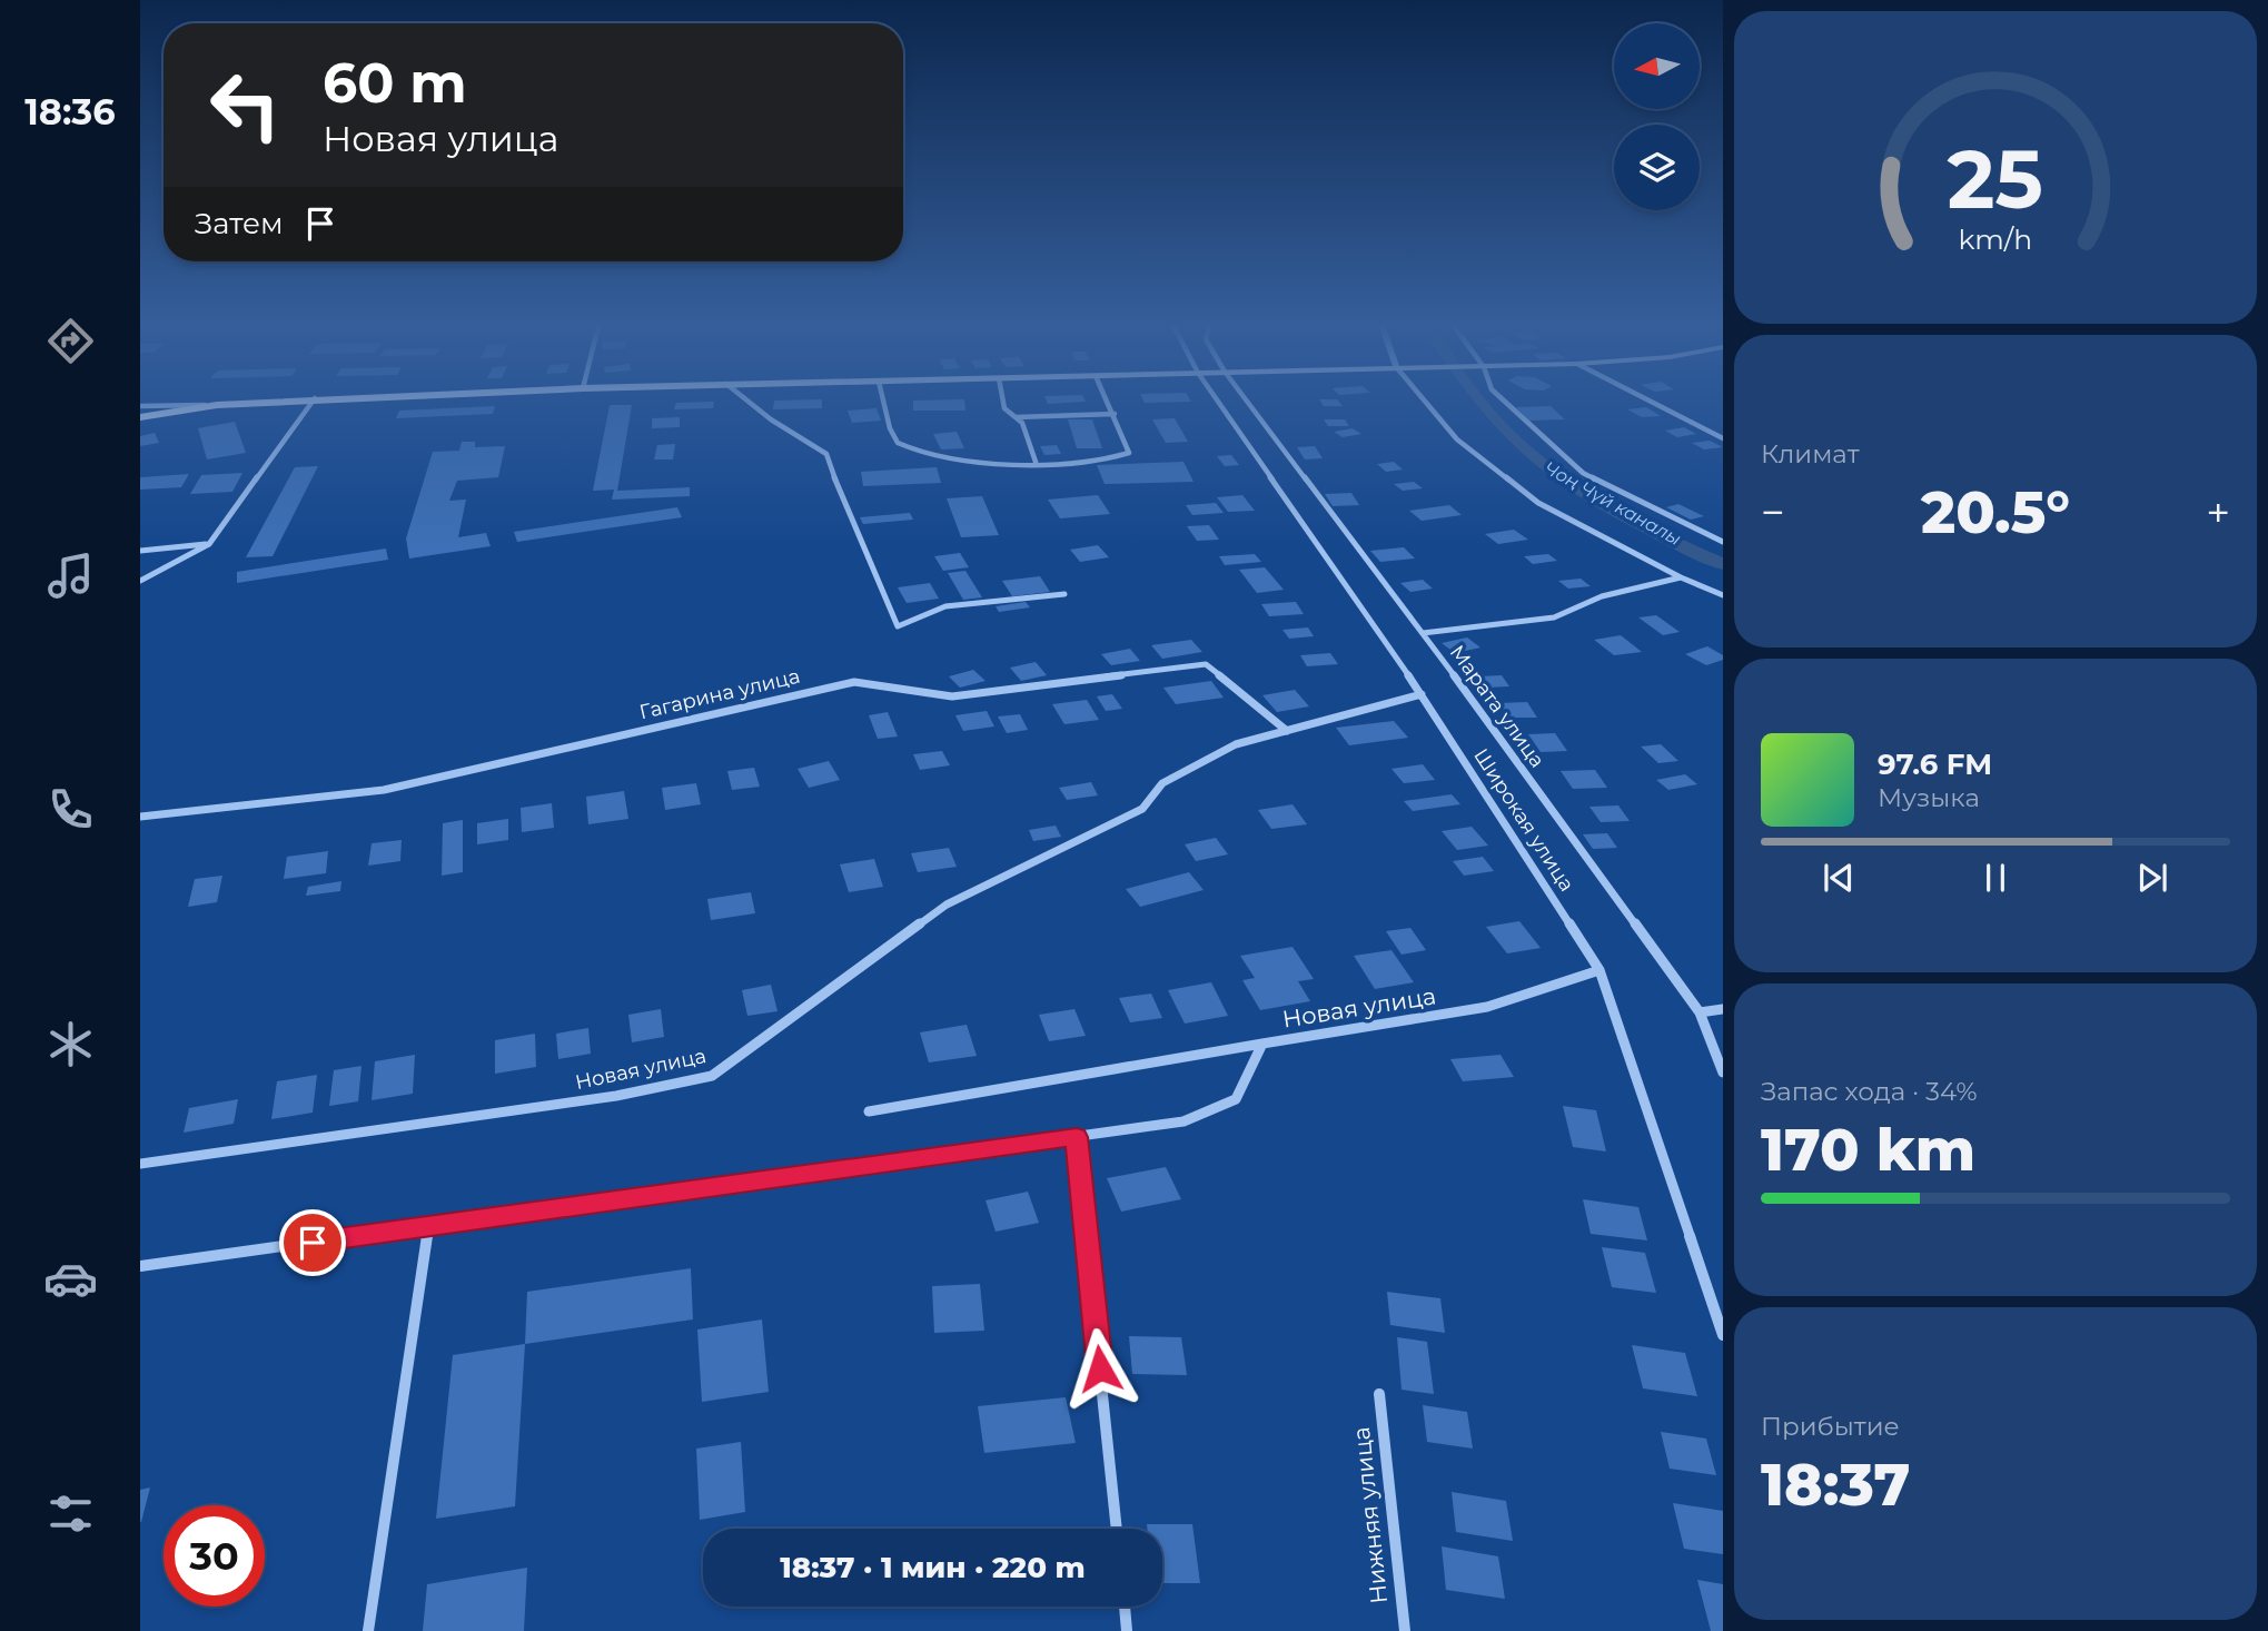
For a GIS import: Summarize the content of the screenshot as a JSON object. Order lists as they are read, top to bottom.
{
  "streets": {
    "street": [
      "Гагарина улица",
      "Марата улица",
      "Широкая улица",
      "Новая улица",
      "Нижняя улица"
    ]
  },
  "crossings": [
    ["Гагарина улица", "Новая улица"],
    ["Широкая улица", "Новая улица"]
  ],
  "water": ["Чоң Чүй каналы"],
  "north": "left",
  "page": {
    "tabs": "18:36",
    "turn": ["60 m", "Новая улица"],
    "then": "Затем",
    "tile": [
      "Климат",
      ["Запас хода · 34%", "170 km"],
      ["Прибытие", "18:37"]
    ],
    "heat": ["−", "20.5°", "+"],
    "song": ["97.6 FM", "Музыка"],
    "limit": "30",
    "trip": "18:37 · 1 мин · 220 m",
    "gauge": ["25", "km/h"]
  }
}
